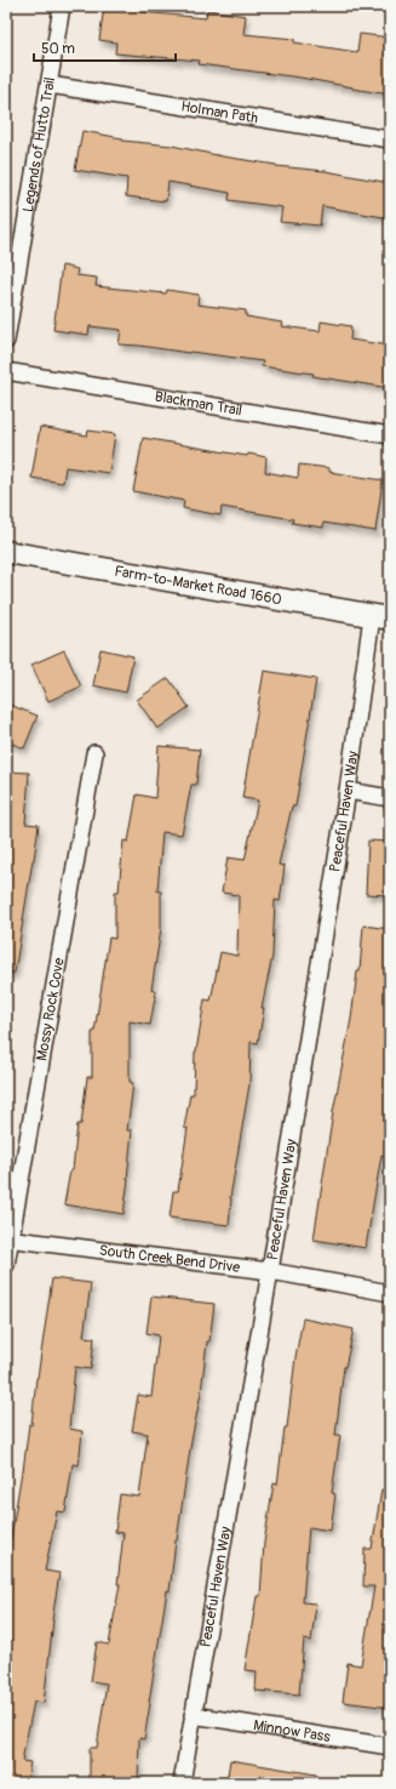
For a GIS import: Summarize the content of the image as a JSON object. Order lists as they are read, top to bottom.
{
  "streets": {
    "main road": ["Farm-to-Market Road 1660"],
    "street": [
      "Holman Path",
      "Legends of Hutto Trail",
      "Blackman Trail",
      "Peaceful Haven Way",
      "Mossy Rock Cove",
      "South Creek Bend Drive",
      "Minnow Pass"
    ]
  },
  "crossings": [
    ["Holman Path", "Legends of Hutto Trail"],
    ["Farm-to-Market Road 1660", "Peaceful Haven Way"],
    ["Peaceful Haven Way", "South Creek Bend Drive"],
    ["Peaceful Haven Way", "Minnow Pass"],
    ["Mossy Rock Cove", "South Creek Bend Drive"]
  ],
  "scale_bar": "50 m"
}
